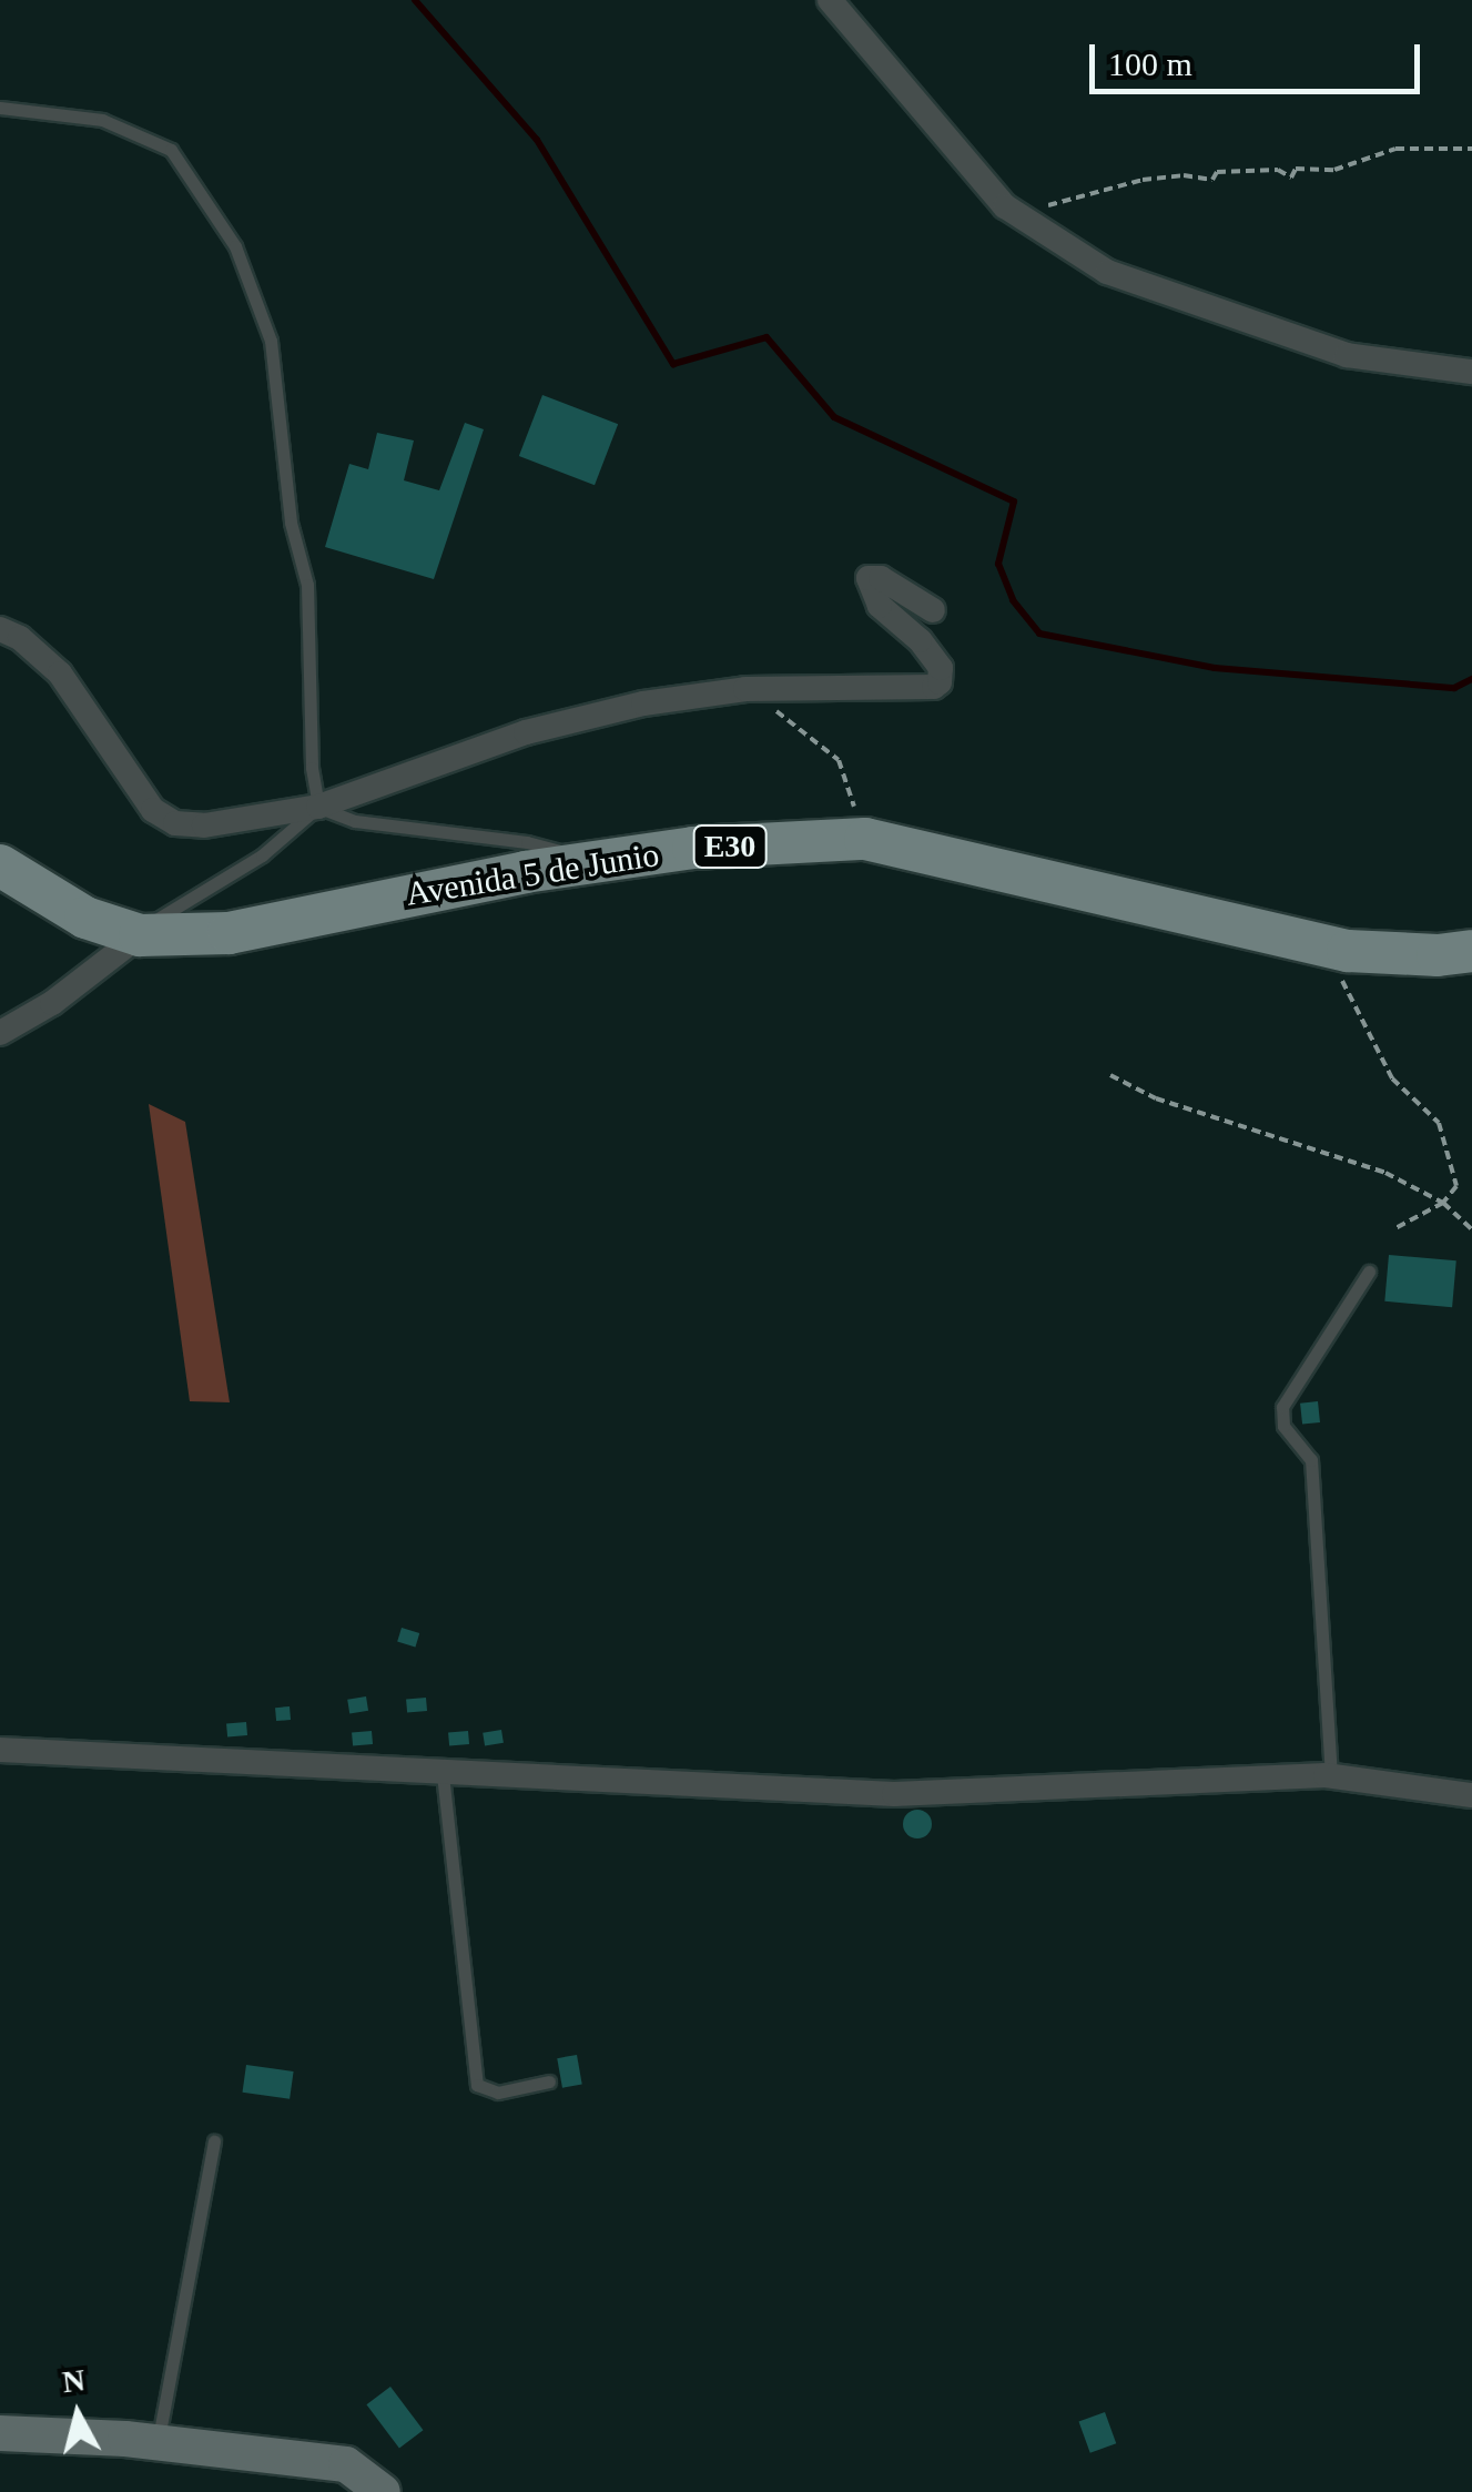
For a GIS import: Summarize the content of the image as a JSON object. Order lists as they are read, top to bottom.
{
  "streets": {
    "main road": ["E30", "Avenida 5 de Junio"]
  },
  "scale_bar": "100 m",
  "north": "top"
}
